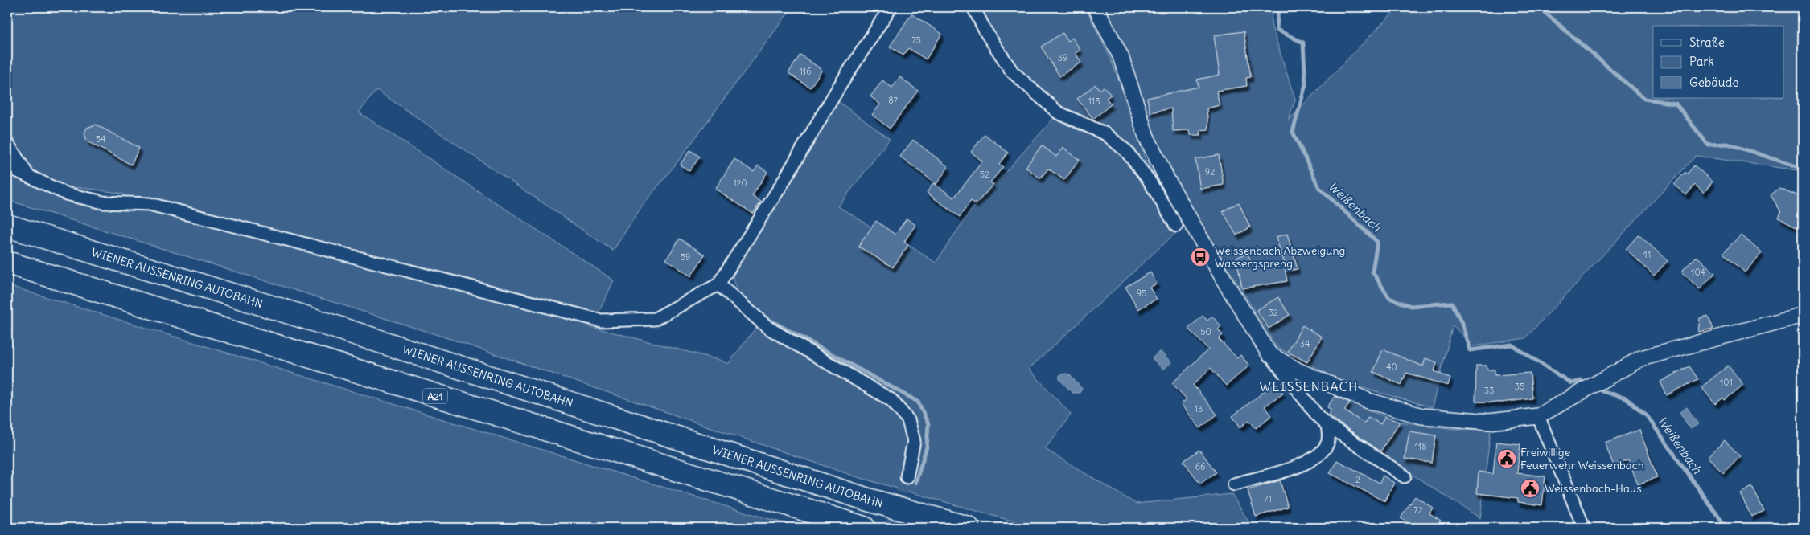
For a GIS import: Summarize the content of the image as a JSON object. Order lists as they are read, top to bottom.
{
  "streets": {
    "highway": ["WIENER AUSSENRING AUTOBAHN", "A21"]
  },
  "districts": ["WEISSENBACH"],
  "water": ["Weißenbach"],
  "places": {
    "bus stop": ["Weissenbach Abzweigung Wassergspreng"],
    "public building": ["Freiwillige Feuerwehr Weissenbach", "Weissenbach-Haus"]
  },
  "house_numbers": [
    "75",
    "39",
    "116",
    "87",
    "113",
    "54",
    "92",
    "52",
    "120",
    "41",
    "59",
    "104",
    "95",
    "32",
    "50",
    "34",
    "40",
    "101",
    "35",
    "33",
    "13",
    "118",
    "66",
    "2",
    "71",
    "72"
  ],
  "legend": ["Straße", "Park", "Gebäude"]
}
